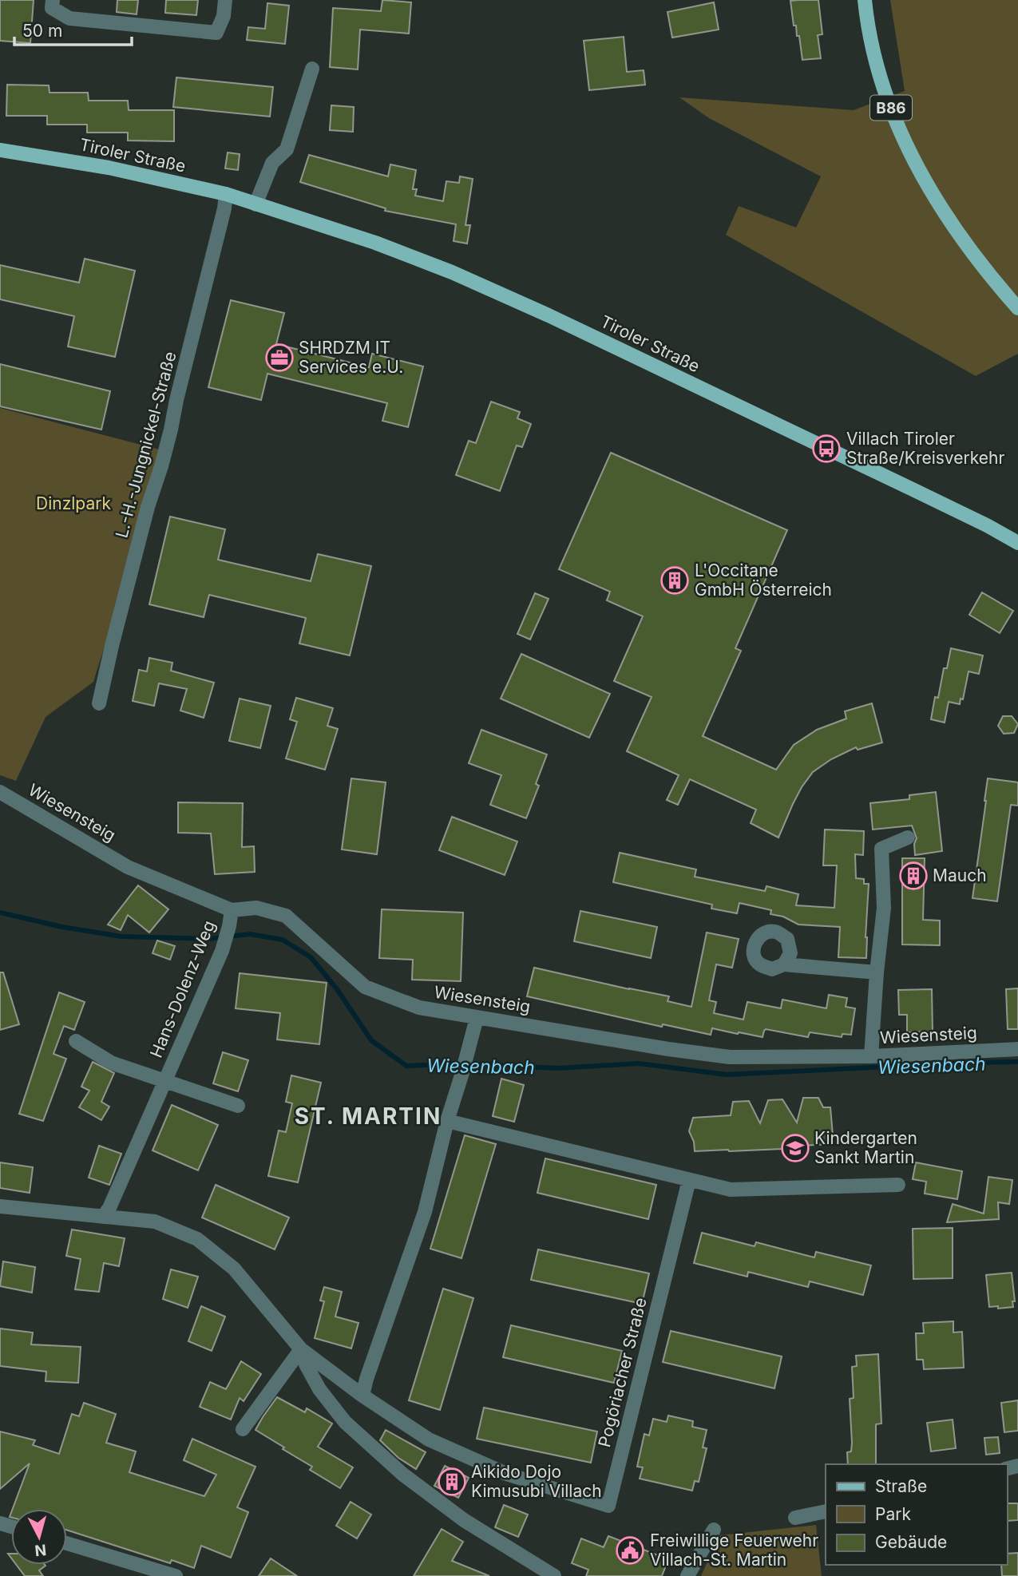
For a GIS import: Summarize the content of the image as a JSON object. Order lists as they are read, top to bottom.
{
  "streets": {
    "main road": ["B86", "Tiroler Straße"],
    "street": [
      "L.-H.-Jungnickel-Straße",
      "Wiesensteig",
      "Hans-Dolenz-Weg",
      "Pogöriacher Straße"
    ]
  },
  "crossings": [
    ["Tiroler Straße", "L.-H.-Jungnickel-Straße"],
    ["Wiesensteig", "Hans-Dolenz-Weg"],
    ["Hans-Dolenz-Weg", "Pogöriacher Straße"]
  ],
  "districts": ["ST. MARTIN"],
  "water": ["Wiesenbach"],
  "parks": ["Dinzlpark"],
  "places": {
    "office": ["SHRDZM IT Services e.U."],
    "bus stop": ["Villach Tiroler Straße/Kreisverkehr"],
    "building": ["L'Occitane GmbH Österreich", "Mauch", "Aikido Dojo Kimusubi Villach"],
    "school or university": ["Kindergarten Sankt Martin"],
    "public building": ["Freiwillige Feuerwehr Villach-St. Martin"]
  },
  "legend": ["Straße", "Park", "Gebäude"],
  "scale_bar": "50 m",
  "north": "bottom"
}
